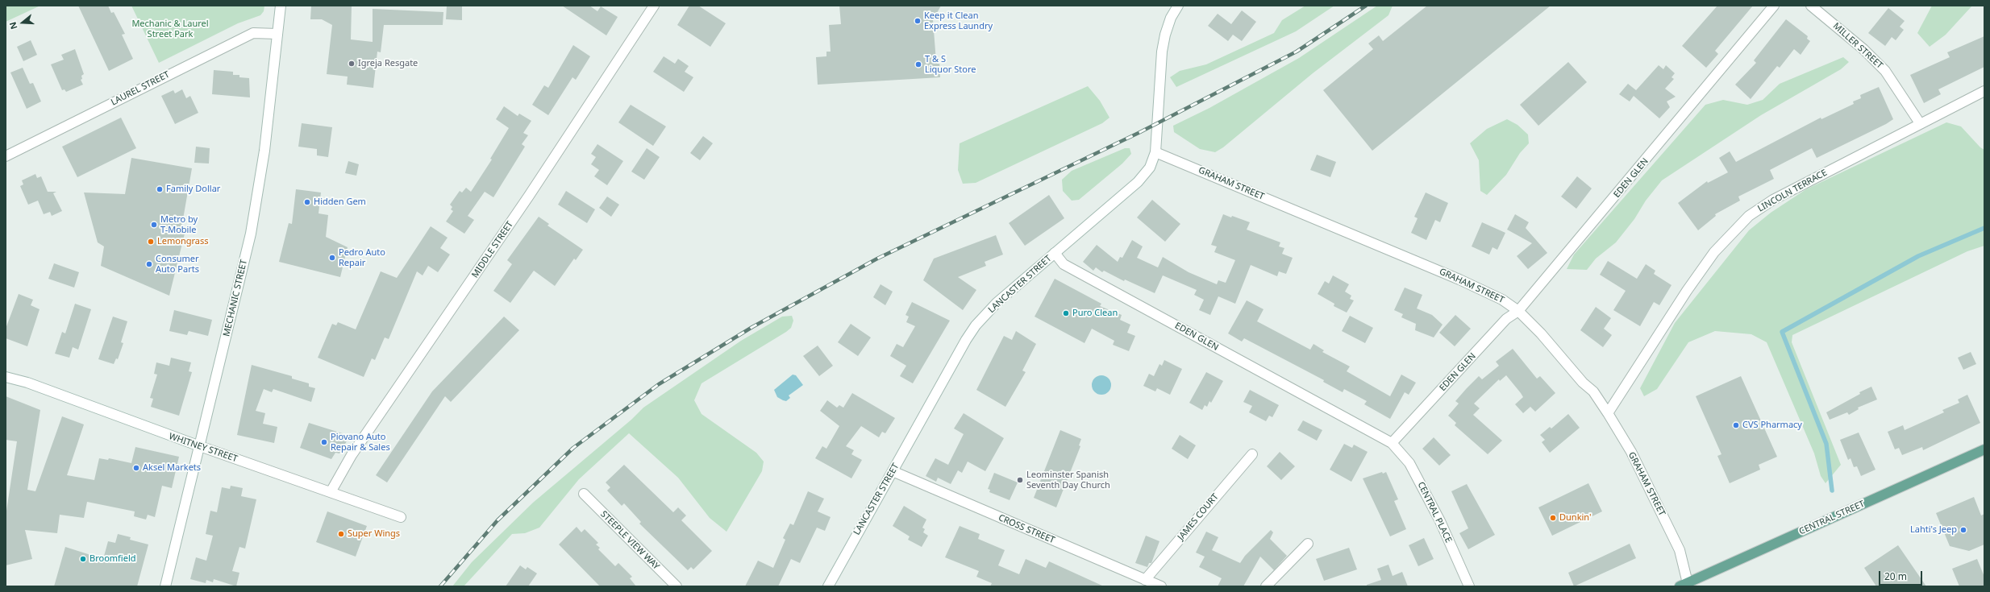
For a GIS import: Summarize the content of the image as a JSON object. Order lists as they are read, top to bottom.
{
  "streets": {
    "main road": ["CENTRAL STREET"],
    "street": [
      "MILLER STREET",
      "LAUREL STREET",
      "EDEN GLEN",
      "GRAHAM STREET",
      "LINCOLN TERRACE",
      "MIDDLE STREET",
      "LANCASTER STREET",
      "MECHANIC STREET",
      "WHITNEY STREET",
      "CENTRAL PLACE",
      "JAMES COURT",
      "CROSS STREET",
      "STEEPLE VIEW WAY"
    ]
  },
  "crossings": [
    ["MILLER STREET", "LINCOLN TERRACE"],
    ["LAUREL STREET", "MECHANIC STREET"],
    ["EDEN GLEN", "GRAHAM STREET"],
    ["EDEN GLEN", "LANCASTER STREET"],
    ["EDEN GLEN", "CENTRAL PLACE"],
    ["GRAHAM STREET", "LINCOLN TERRACE"],
    ["GRAHAM STREET", "LANCASTER STREET"],
    ["GRAHAM STREET", "CENTRAL STREET"],
    ["MIDDLE STREET", "WHITNEY STREET"],
    ["LANCASTER STREET", "CROSS STREET"],
    ["MECHANIC STREET", "WHITNEY STREET"],
    ["JAMES COURT", "CROSS STREET"]
  ],
  "parks": ["Mechanic & Laurel Street Park"],
  "places": [
    "Keep it Clean Express Laundry",
    "Igreja Resgate",
    "T & S Liquor Store",
    "Family Dollar",
    "Hidden Gem",
    "Metro by T-Mobile",
    "Lemongrass",
    "Pedro Auto Repair",
    "Consumer Auto Parts",
    "Puro Clean",
    "CVS Pharmacy",
    "Piovano Auto Repair & Sales",
    "Aksel Markets",
    "Leominster Spanish Seventh Day Church",
    "Dunkin'",
    "Lahti's Jeep",
    "Super Wings",
    "Broomfield"
  ],
  "scale_bar": "20 m",
  "north": "left"
}
